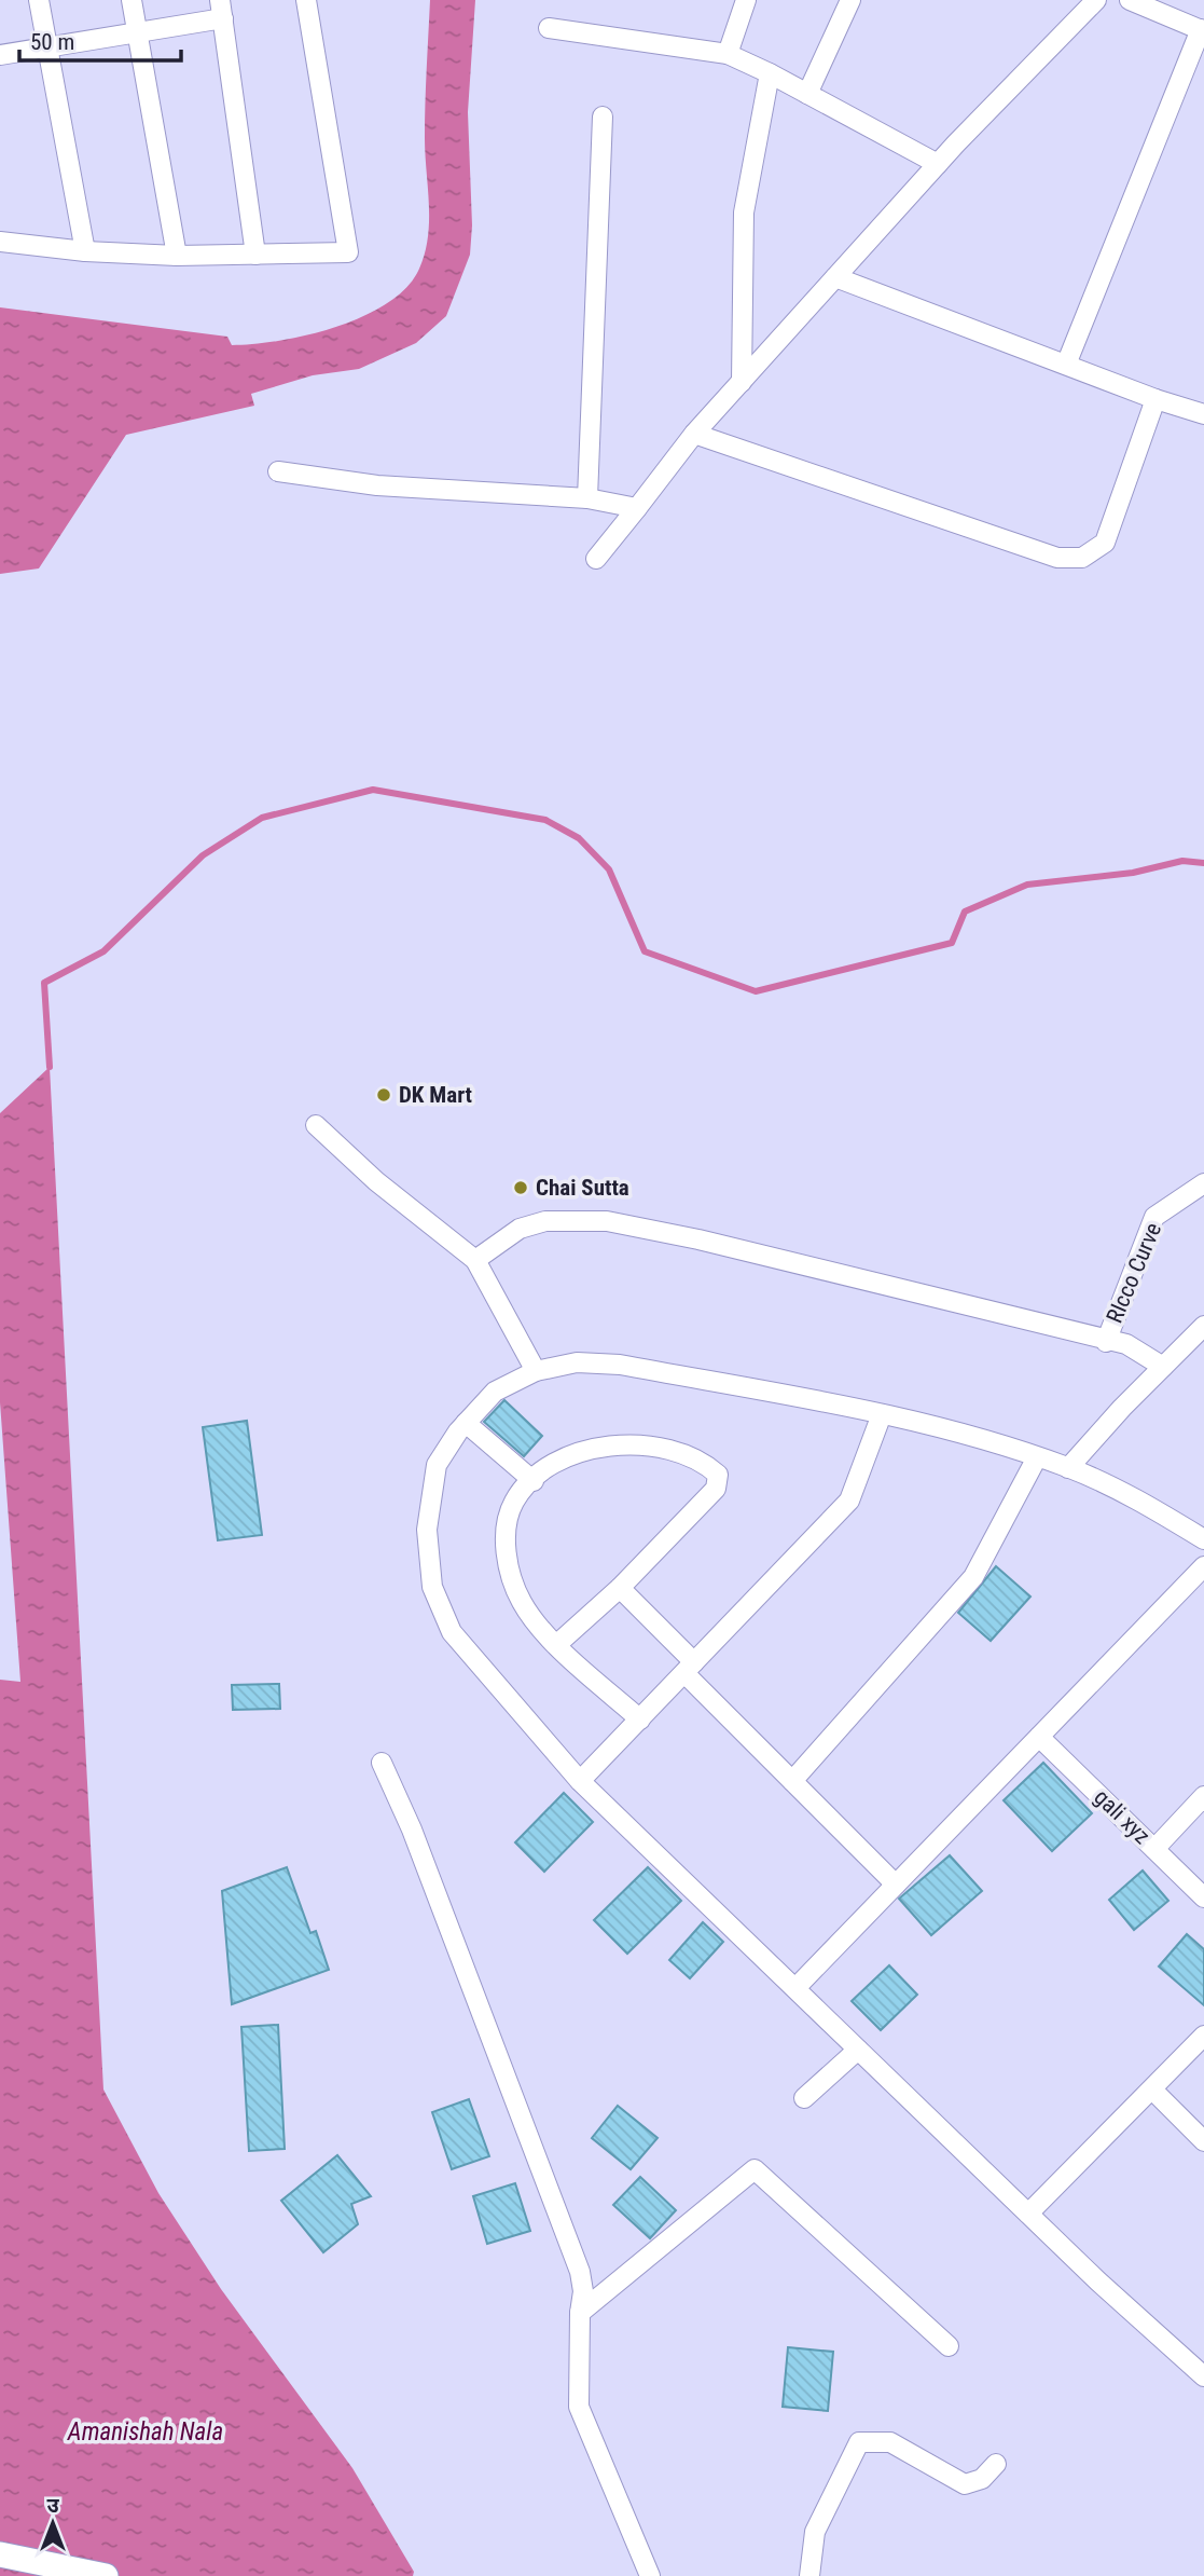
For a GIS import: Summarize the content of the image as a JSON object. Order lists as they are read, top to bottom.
{
  "streets": {
    "street": ["RIcco Curve", "gali xyz"]
  },
  "water": ["Amanishah Nala"],
  "places": ["DK Mart", "Chai Sutta"],
  "scale_bar": "50 m",
  "north": "top"
}
